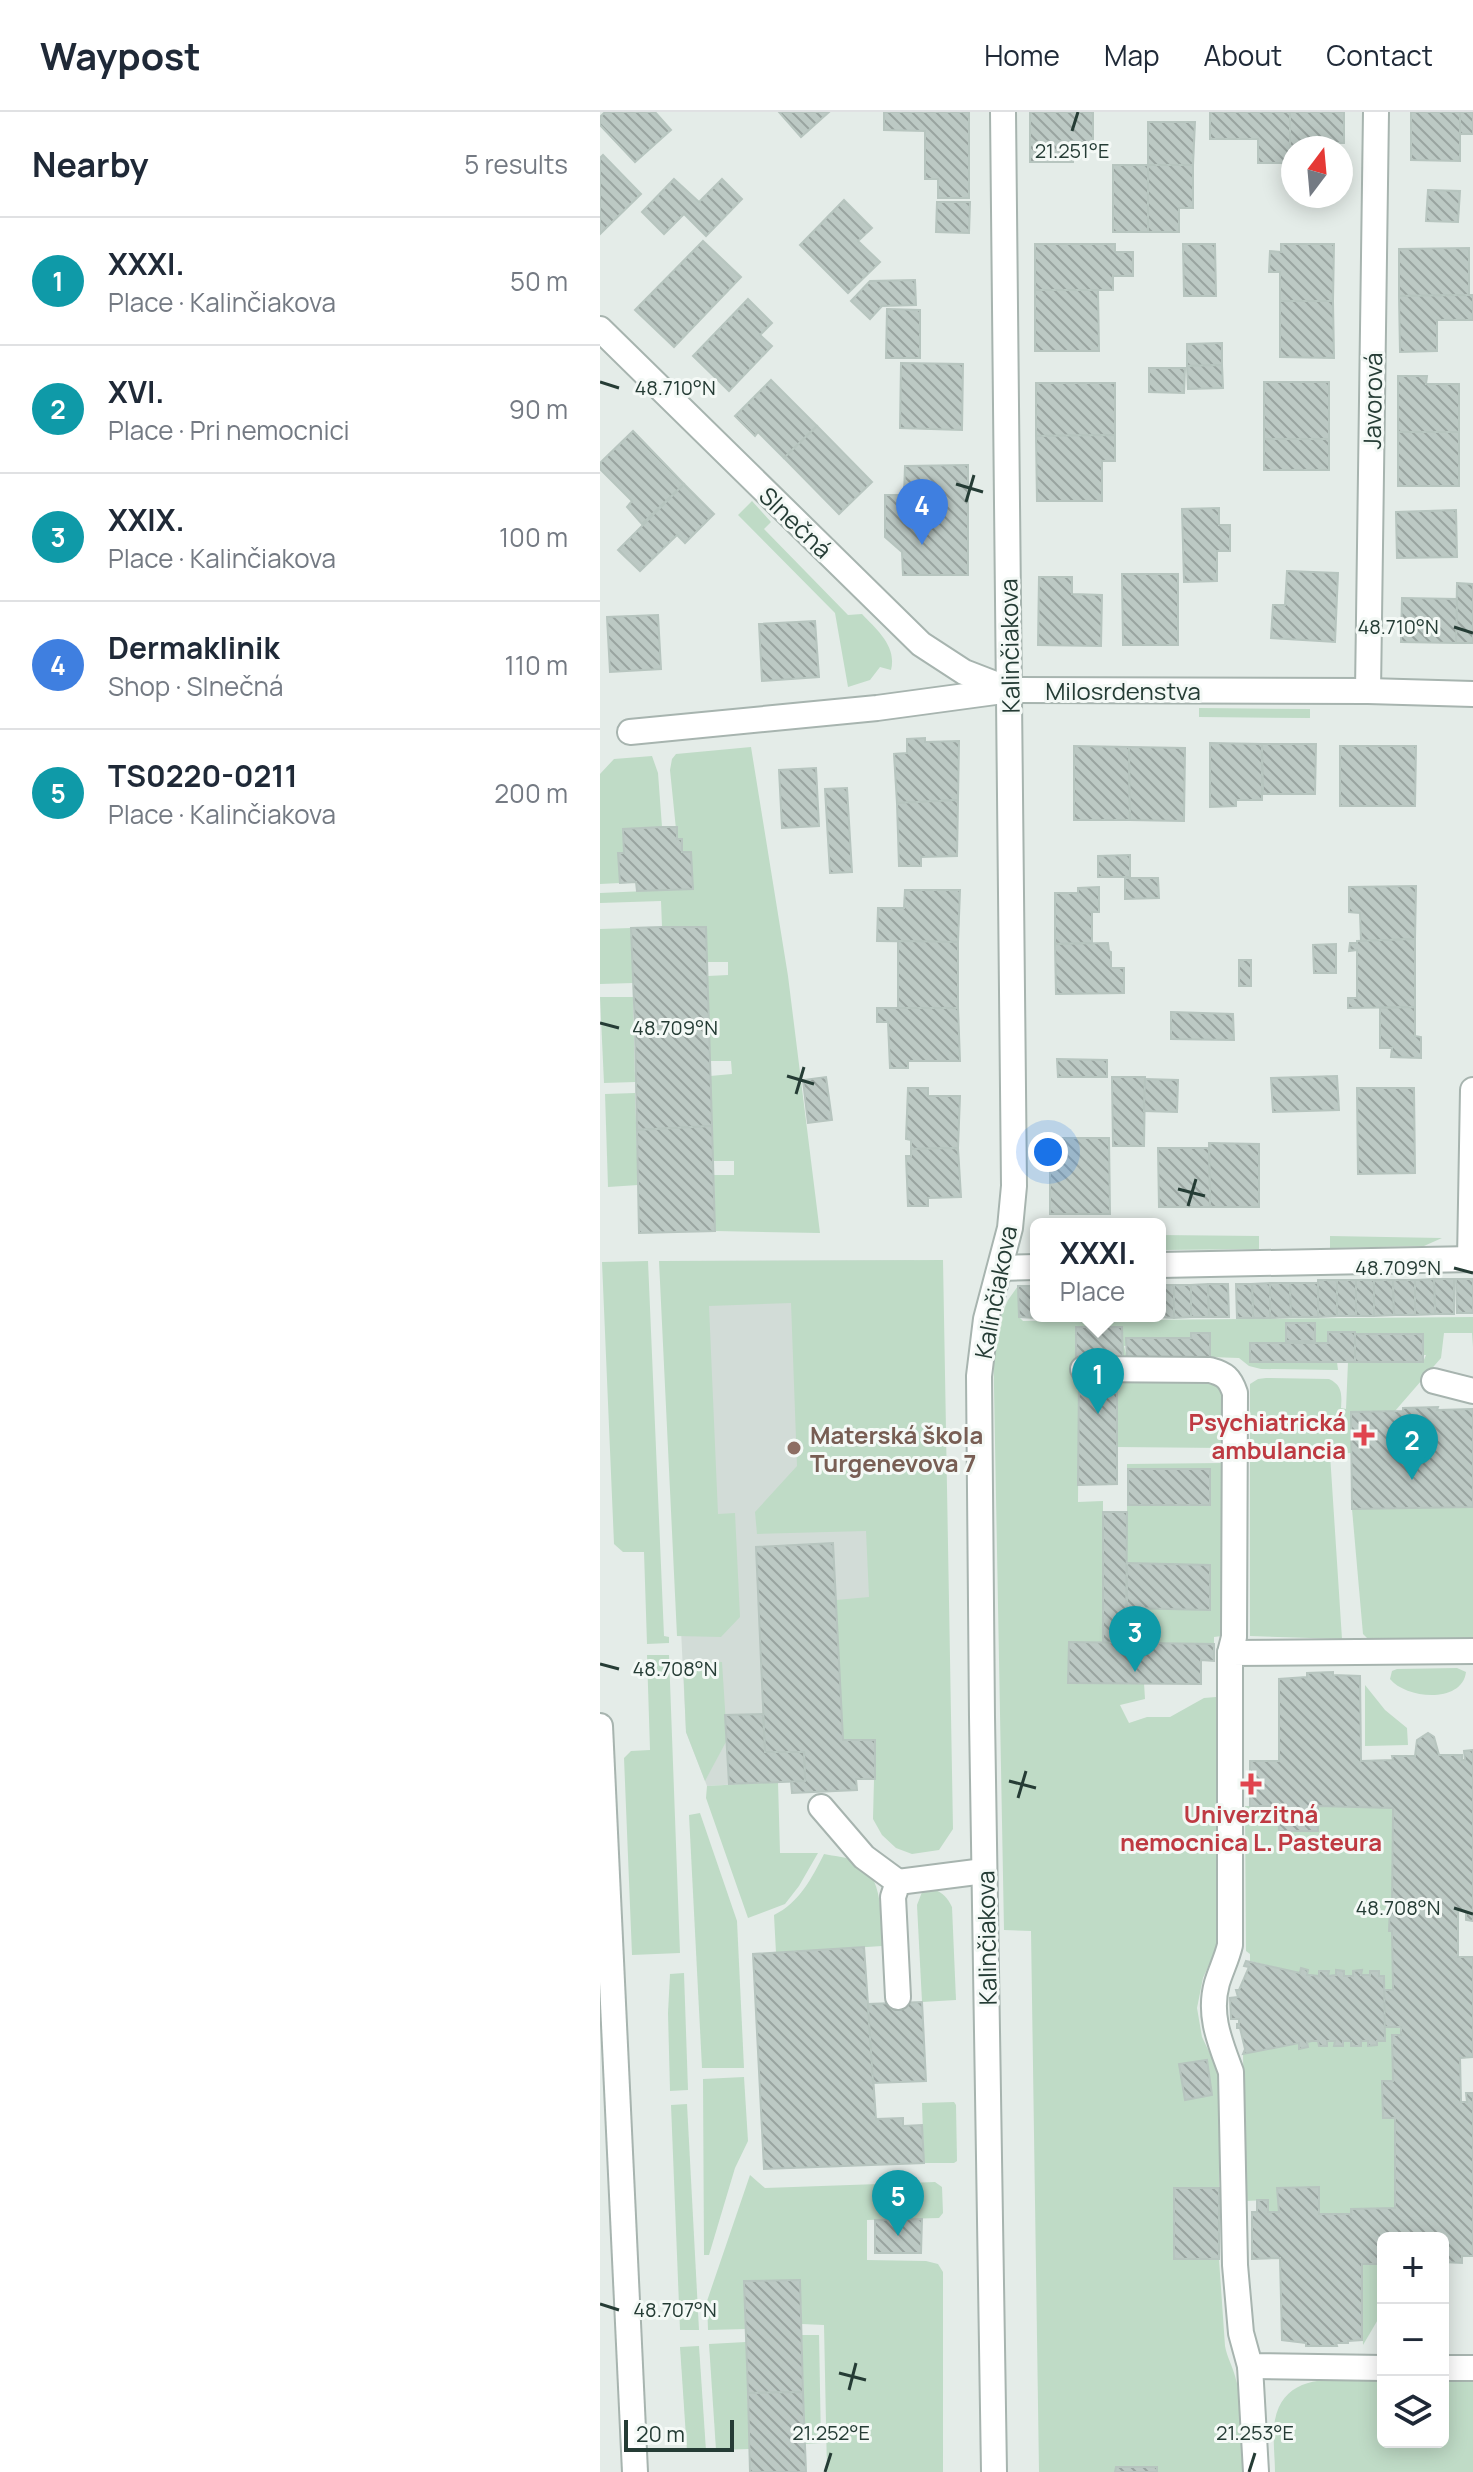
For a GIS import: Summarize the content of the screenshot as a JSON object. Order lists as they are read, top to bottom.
{
  "streets": {
    "street": [
      "Javorová",
      "Slnečná",
      "Kalinčiakova",
      "Milosrdenstva"
    ]
  },
  "crossings": [
    ["Javorová", "Milosrdenstva"],
    ["Slnečná", "Kalinčiakova"],
    ["Slnečná", "Milosrdenstva"],
    ["Kalinčiakova", "Milosrdenstva"]
  ],
  "places": {
    "health": ["Psychiatrická ambulancia", "Univerzitná nemocnica L. Pasteura"],
    "other": ["Materská škola Turgenevova 7"]
  },
  "scale_bar": "20 m",
  "north": "top",
  "page": {
    "header": "Waypost",
    "nav": [
      "Home",
      "Map",
      "About",
      "Contact"
    ],
    "heading": ["Nearby", "5 results"],
    "list": [
      {
        "mark": "1",
        "name": "XXXI.",
        "note": "Place · Kalinčiakova",
        "value": "50 m"
      },
      {
        "mark": "2",
        "name": "XVI.",
        "note": "Place · Pri nemocnici",
        "value": "90 m"
      },
      {
        "mark": "3",
        "name": "XXIX.",
        "note": "Place · Kalinčiakova",
        "value": "100 m"
      },
      {
        "mark": "4",
        "name": "Dermaklinik",
        "note": "Shop · Slnečná",
        "value": "110 m"
      },
      {
        "mark": "5",
        "name": "TS0220-0211",
        "note": "Place · Kalinčiakova",
        "value": "200 m"
      }
    ],
    "pins": [
      "4",
      "1",
      "2",
      "3",
      "5"
    ],
    "popup": ["XXXI.", "Place"],
    "map_buttons": ["+", "−"],
    "scale": "20 m"
  },
  "coordinates": [
    "21.251°E",
    "48.710°N",
    "48.709°N",
    "48.708°N",
    "48.707°N",
    "21.252°E",
    "21.253°E"
  ]
}
